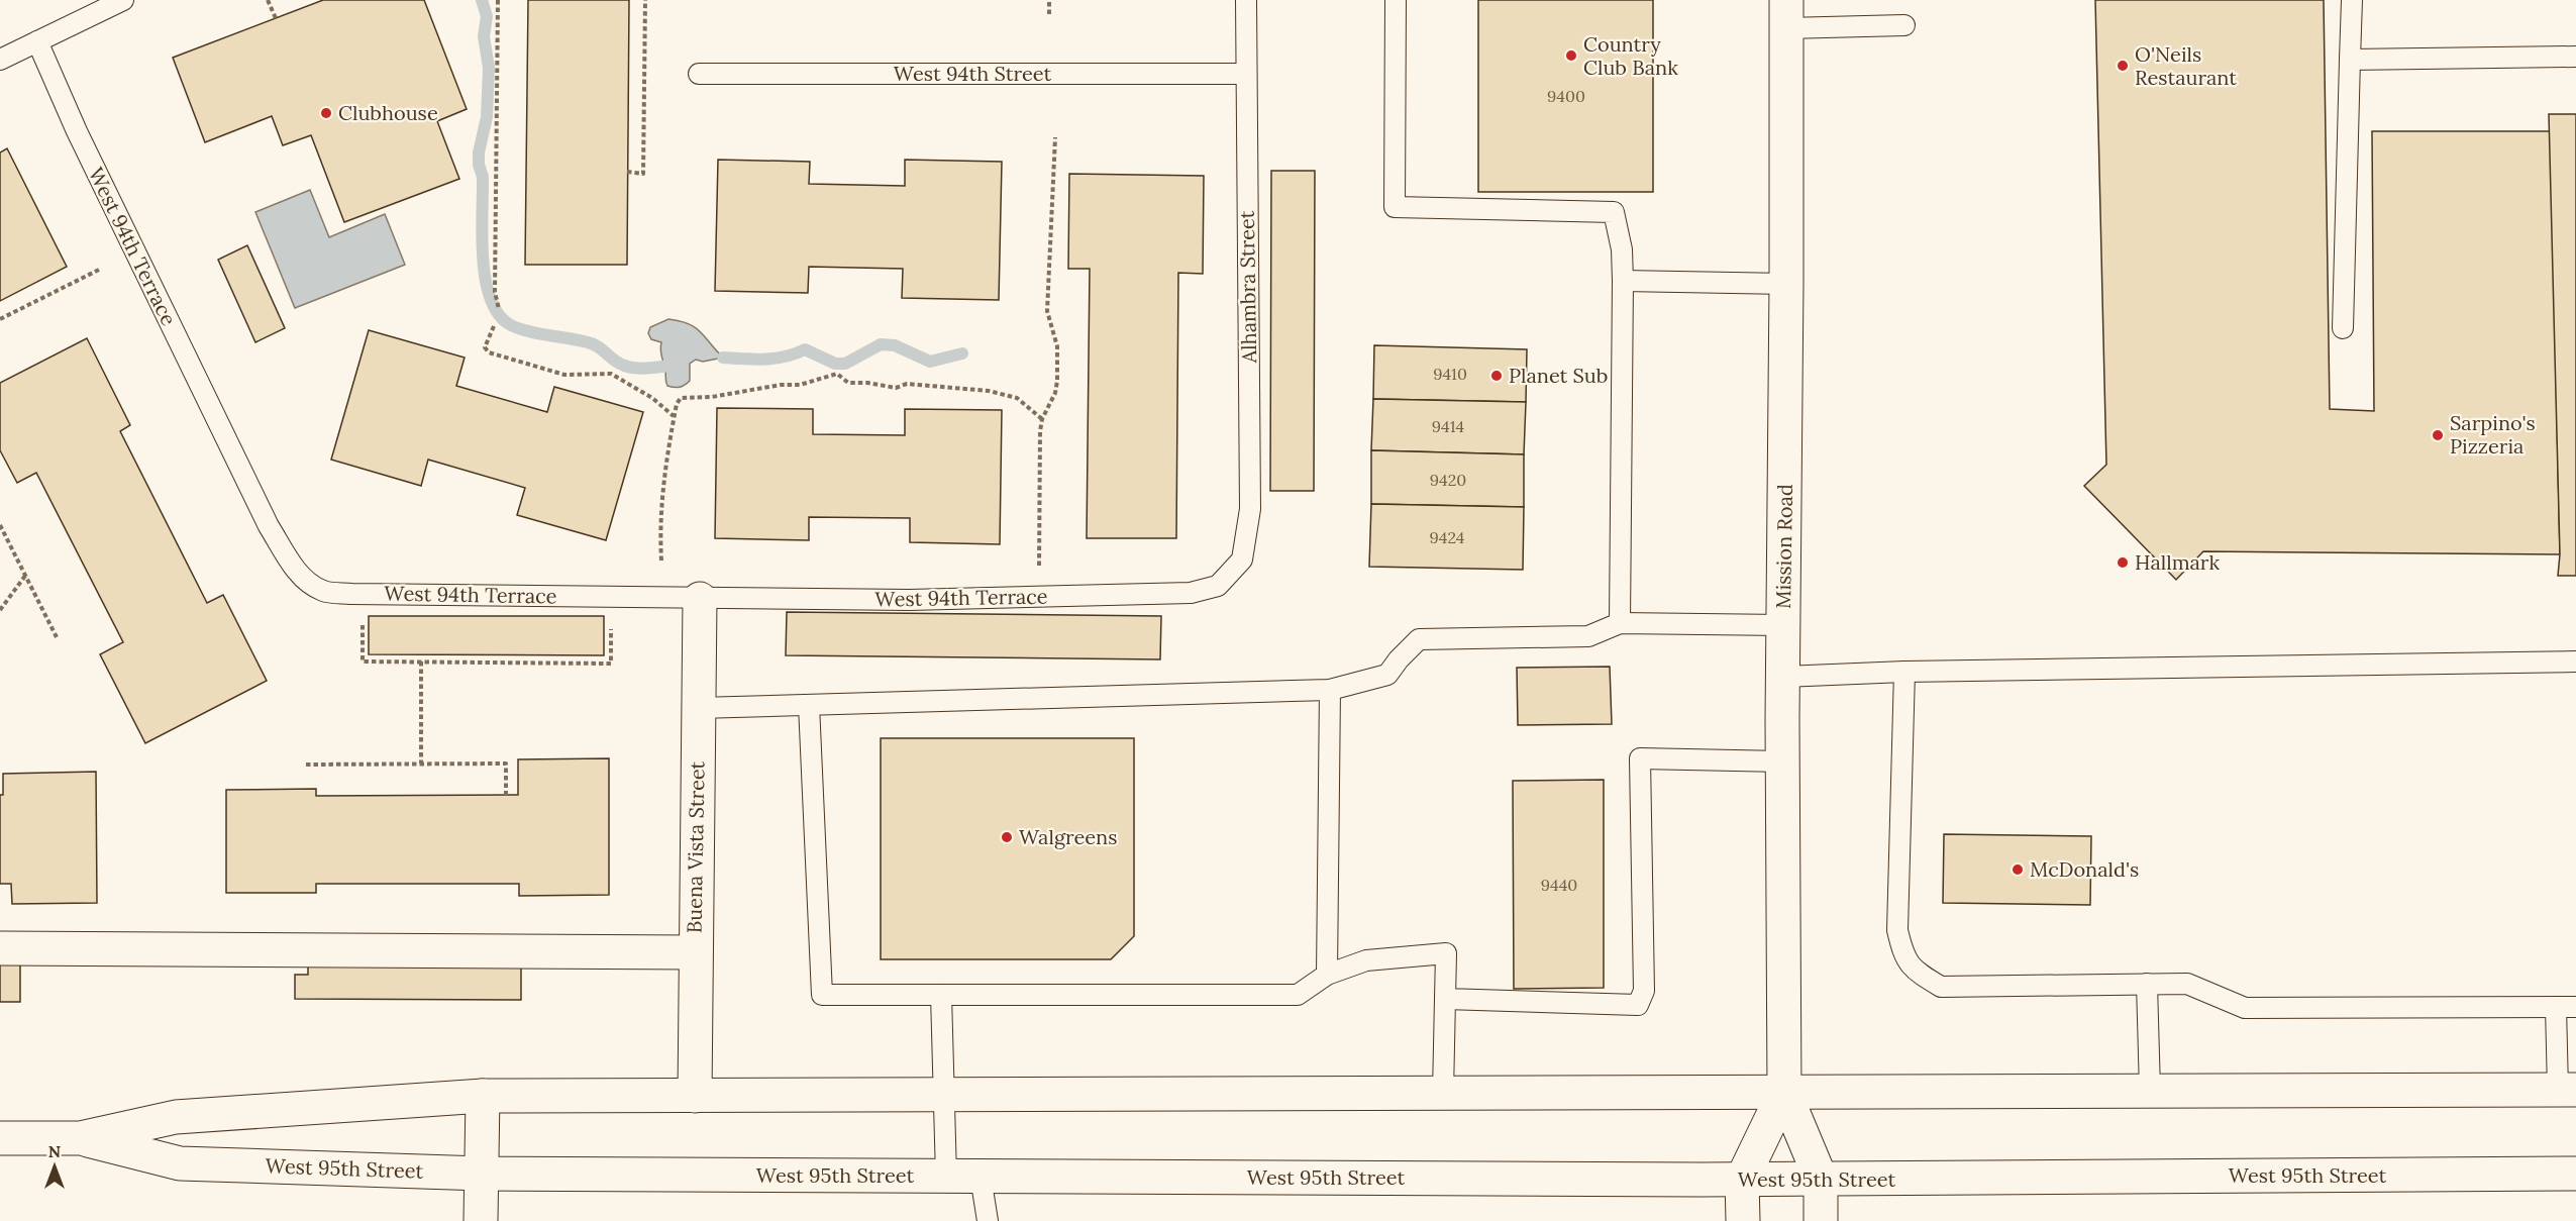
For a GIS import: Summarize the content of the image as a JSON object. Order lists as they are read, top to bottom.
{
  "streets": {
    "main road": ["Mission Road", "Buena Vista Street", "West 95th Street"],
    "lane": ["West 94th Street", "West 94th Terrace", "Alhambra Street"]
  },
  "crossings": [
    ["West 94th Street", "Alhambra Street"],
    ["West 94th Terrace", "Alhambra Street"],
    ["West 94th Terrace", "Buena Vista Street"],
    ["Mission Road", "West 95th Street"],
    ["Buena Vista Street", "West 95th Street"]
  ],
  "places": [
    "Country Club Bank",
    "O'Neils Restaurant",
    "Clubhouse",
    "Planet Sub",
    "Sarpino's Pizzeria",
    "Hallmark",
    "Walgreens",
    "McDonald's"
  ],
  "house_numbers": [
    "9400",
    "9410",
    "9414",
    "9420",
    "9424",
    "9440"
  ],
  "north": "top"
}
